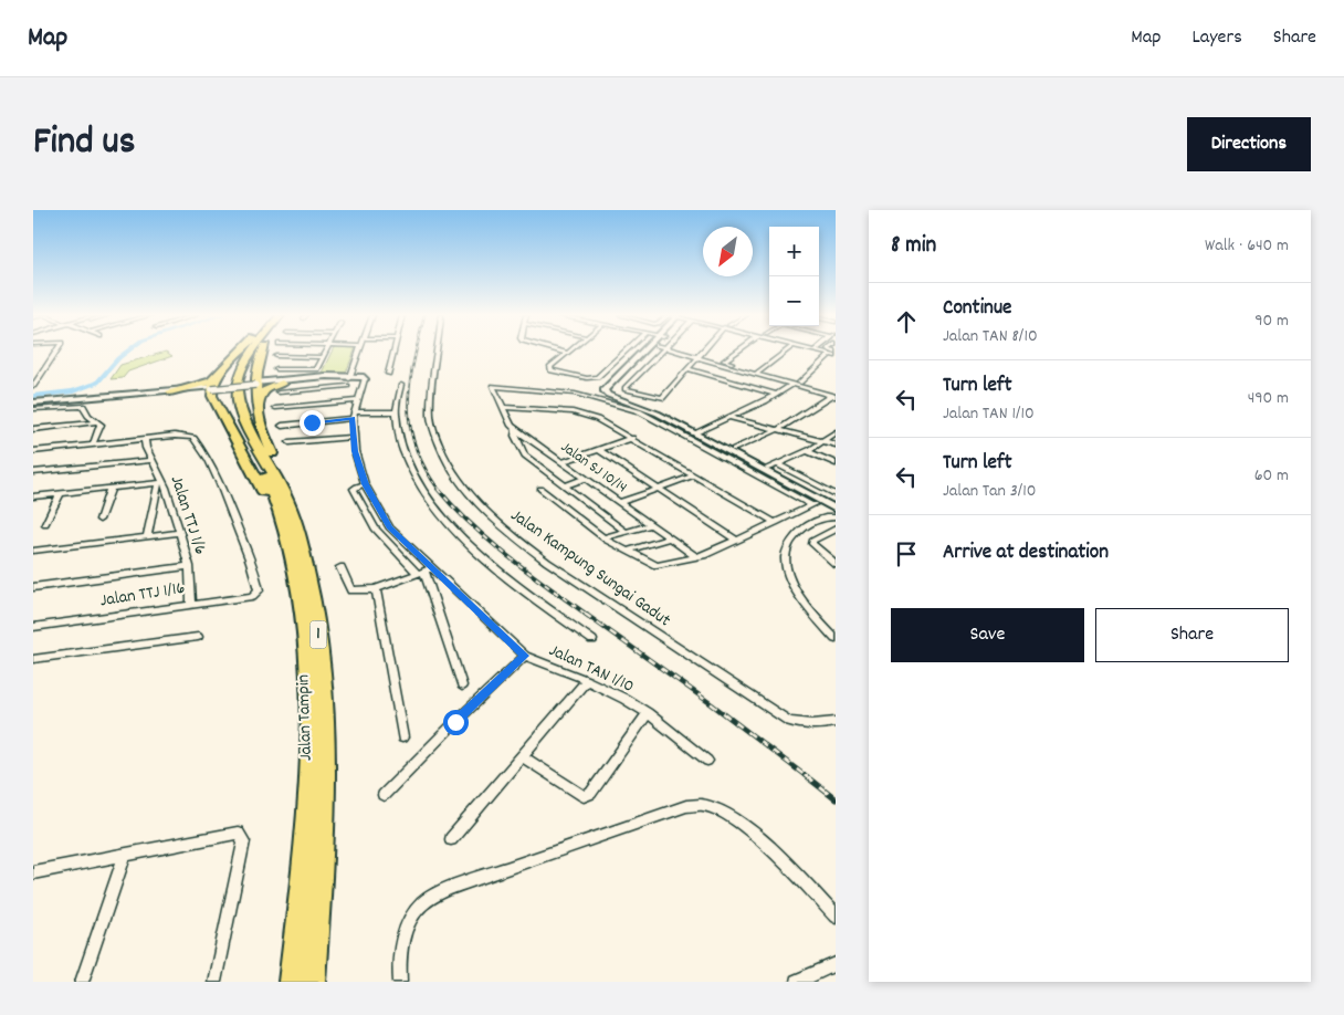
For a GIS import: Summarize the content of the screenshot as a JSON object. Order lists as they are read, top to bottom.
{
  "streets": {
    "highway": ["1", "Jalan Tampin"],
    "street": [
      "Jalan SJ 10/14",
      "Jalan TTJ 1/6",
      "Jalan Kampung Sungai Gadut",
      "Jalan TTJ 1/16",
      "Jalan TAN 1/10"
    ]
  },
  "crossings": [
    ["Jalan TTJ 1/6", "Jalan TTJ 1/16"]
  ],
  "north": "bottom left",
  "page": {
    "header": "Map",
    "nav": ["Map", "Layers", "Share"],
    "title": "Find us",
    "buttons": [
      "Directions",
      ["Save", "Share"]
    ],
    "heading": ["8 min", "Walk · 640 m"],
    "map_buttons": ["+", "−"],
    "list": [
      ["Continue", "Jalan TAN 8/10", "90 m"],
      ["Turn left", "Jalan TAN 1/10", "490 m"],
      ["Turn left", "Jalan Tan 3/10", "60 m"],
      "Arrive at destination"
    ]
  }
}
